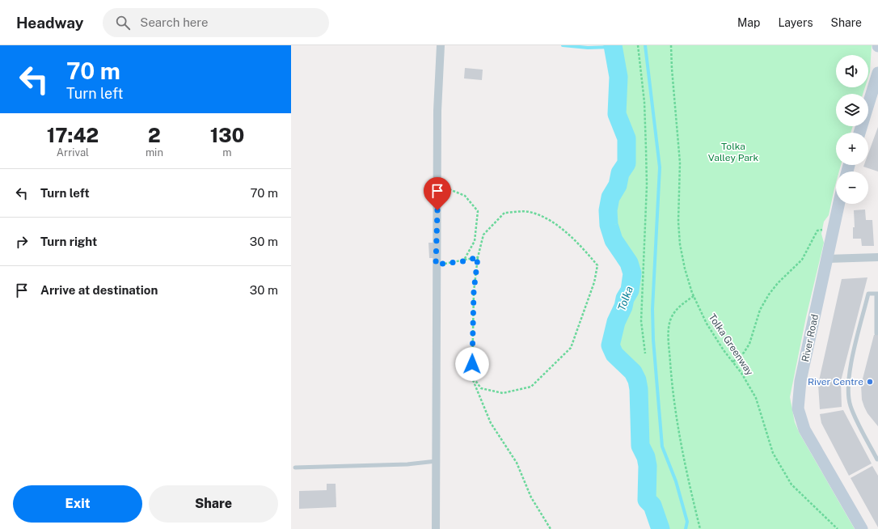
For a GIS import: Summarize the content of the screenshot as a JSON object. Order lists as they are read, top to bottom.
{
  "streets": {
    "main road": ["River Road"],
    "path": ["Tolka Greenway"]
  },
  "water": ["Tolka"],
  "parks": ["Tolka Valley Park"],
  "places": ["River Centre"],
  "page": {
    "header": "Headway",
    "search": "Search here",
    "nav": ["Map", "Layers", "Share"],
    "turn": ["70 m", "Turn left"],
    "map_buttons": ["+", "−"],
    "eta": [
      "17:42",
      "Arrival",
      "2",
      "min",
      "130",
      "m"
    ],
    "list": [
      {
        "name": "Turn left",
        "value": "70 m"
      },
      {
        "name": "Turn right",
        "value": "30 m"
      },
      {
        "name": "Arrive at destination",
        "value": "30 m"
      }
    ],
    "buttons": ["Exit", "Share"]
  }
}
